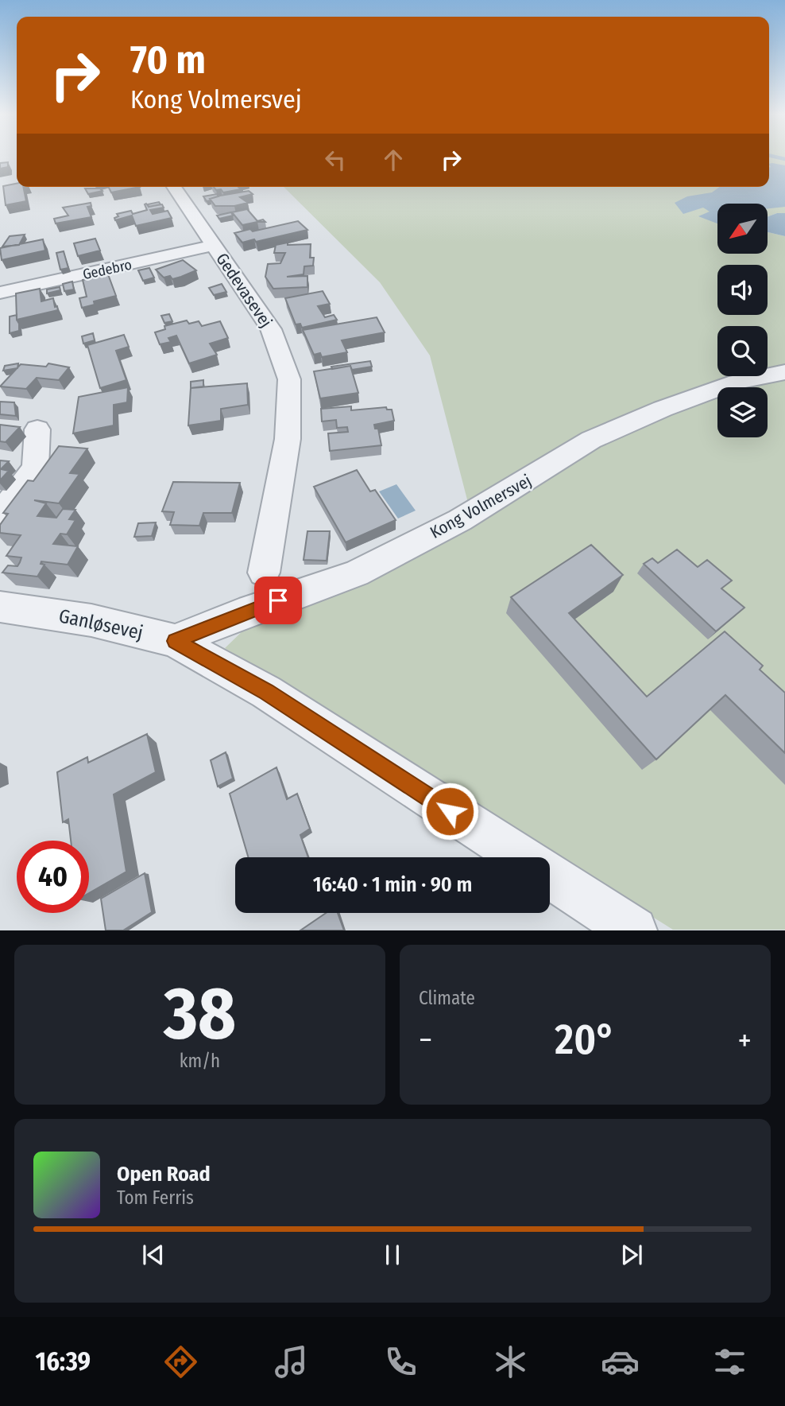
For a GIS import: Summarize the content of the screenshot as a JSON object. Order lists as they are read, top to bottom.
{
  "streets": {
    "street": [
      "Gedebro",
      "Gedevasevej",
      "Kong Volmersvej",
      "Ganløsevej"
    ]
  },
  "crossings": [
    ["Gedebro", "Gedevasevej"],
    ["Kong Volmersvej", "Ganløsevej"]
  ],
  "north": "bottom left",
  "page": {
    "turn": ["70 m", "Kong Volmersvej"],
    "limit": "40",
    "trip": "16:40 · 1 min · 90 m",
    "tile": [
      ["38", "km/h"],
      "Climate"
    ],
    "heat": ["−", "20°", "+"],
    "song": ["Open Road", "Tom Ferris"],
    "tabs": "16:39"
  }
}
